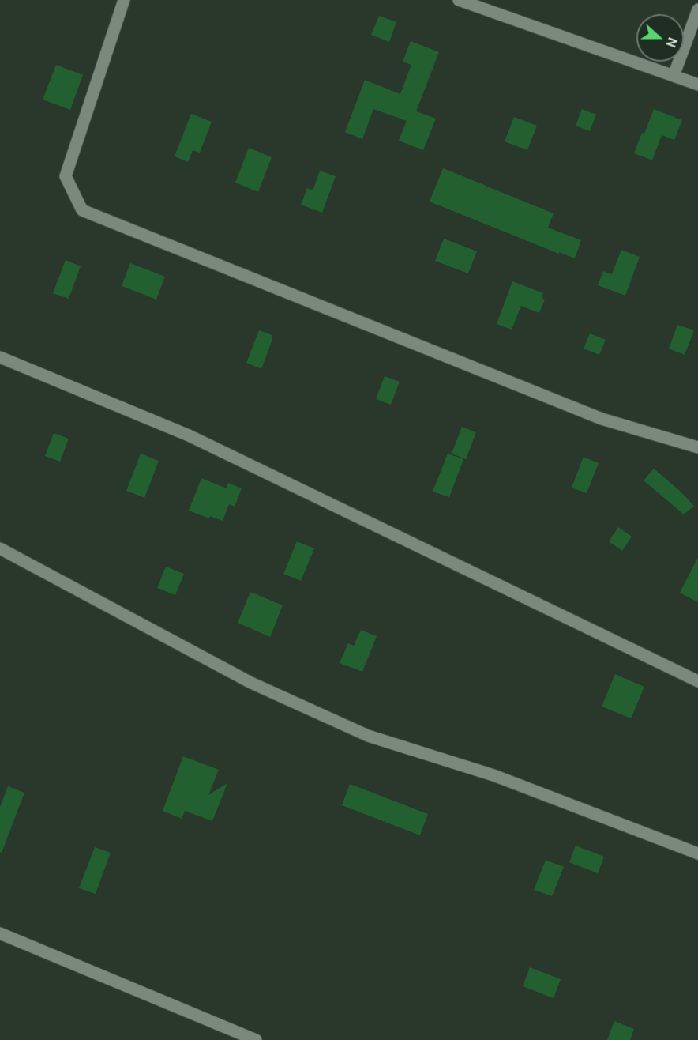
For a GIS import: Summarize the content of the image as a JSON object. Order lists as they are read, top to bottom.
{
  "north": "right"
}
